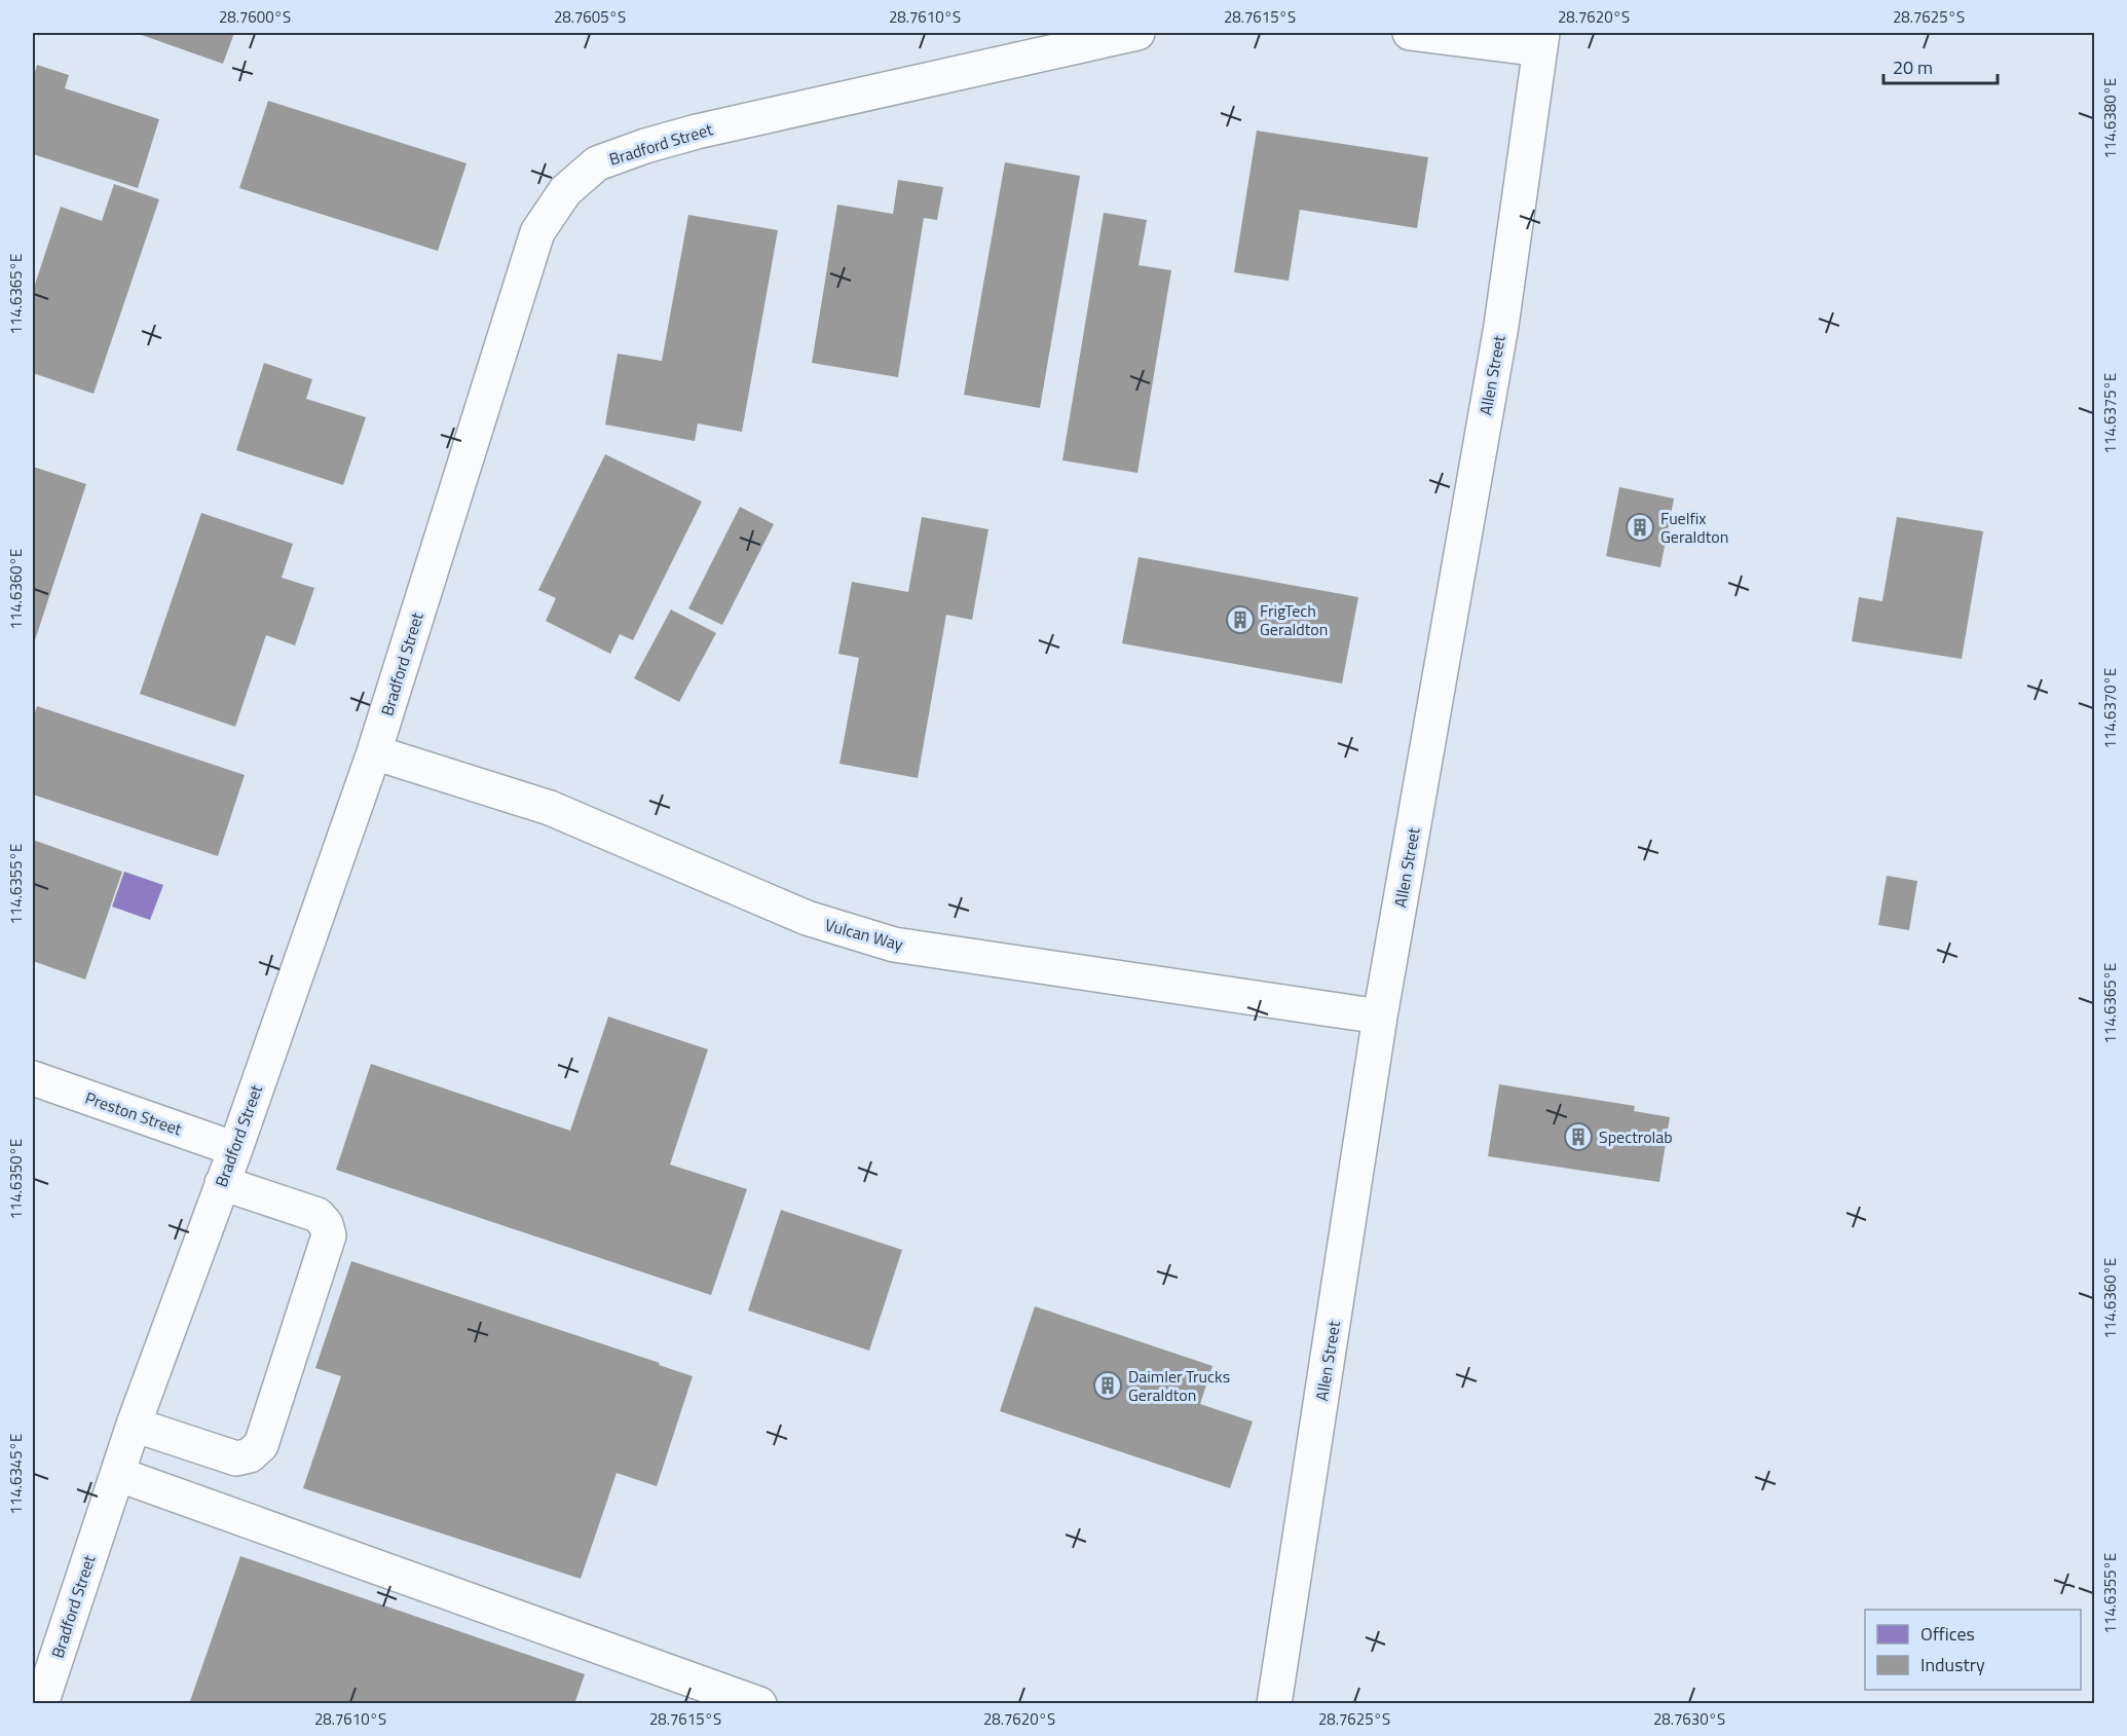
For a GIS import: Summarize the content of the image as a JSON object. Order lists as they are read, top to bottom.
{
  "streets": {
    "street": [
      "Bradford Street",
      "Allen Street",
      "Vulcan Way",
      "Preston Street"
    ]
  },
  "crossings": [
    ["Bradford Street", "Vulcan Way"],
    ["Bradford Street", "Preston Street"],
    ["Allen Street", "Vulcan Way"]
  ],
  "places": {
    "building": [
      "Fuelfix Geraldton",
      "FrigTech Geraldton",
      "Spectrolab",
      "Daimler Trucks Geraldton"
    ]
  },
  "legend": ["Offices", "Industry"],
  "scale_bar": "20 m",
  "coordinates": [
    "28.7600°S",
    "28.7605°S",
    "28.7610°S",
    "28.7615°S",
    "28.7620°S",
    "28.7625°S",
    "114.6380°E",
    "114.6365°E",
    "114.6375°E",
    "114.6360°E",
    "114.6370°E",
    "114.6355°E",
    "114.6350°E",
    "114.6345°E",
    "28.7630°S"
  ]
}
